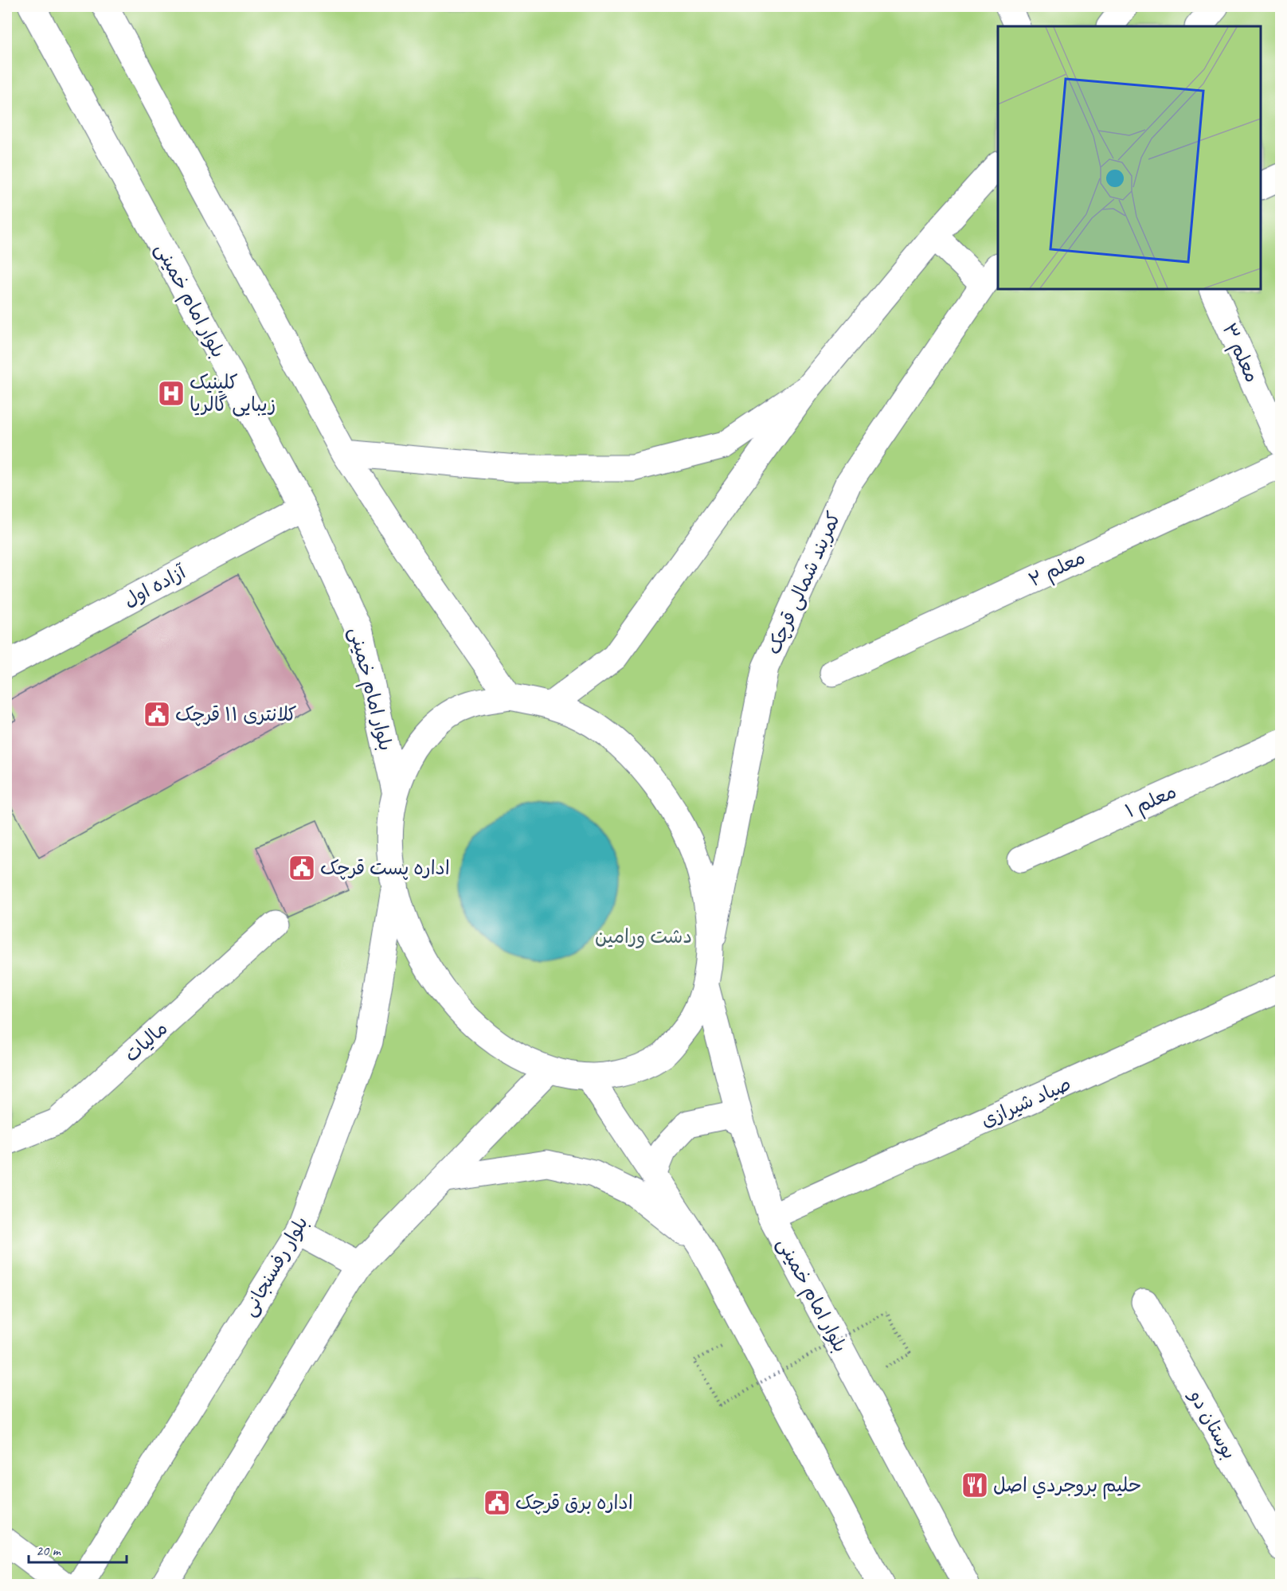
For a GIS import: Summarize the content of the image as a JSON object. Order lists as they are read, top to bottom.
{
  "streets": {
    "main road": [
      "بلوار امام خمینی",
      "معلم ۳",
      "معلم ۲",
      "کمربند شمالی قرچک",
      "آزاده اول",
      "معلم ۱",
      "مالیات",
      "صیاد شیرازی",
      "بلوار رفسنجانی",
      "بوستان دو"
    ]
  },
  "crossings": [
    ["بلوار امام خمینی", "آزاده اول"],
    ["بلوار امام خمینی", "صیاد شیرازی"]
  ],
  "parks": ["دشت ورامین"],
  "places": {
    "hospital": ["کلینیک زیبایی گالریا"],
    "public building": ["کلانتری ۱۱ قرچک", "اداره پست قرچک", "اداره برق قرچک"],
    "restaurant": ["حليم بروجردي اصل"]
  },
  "scale_bar": "20 m"
}
